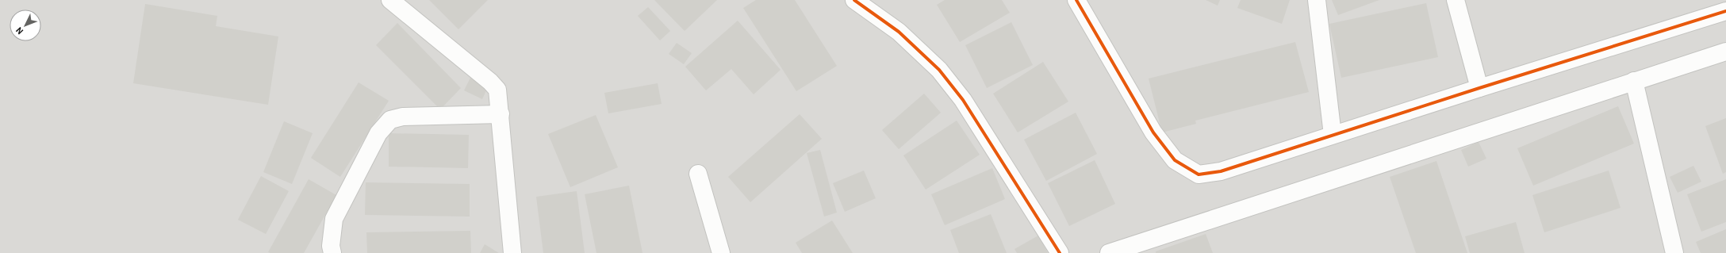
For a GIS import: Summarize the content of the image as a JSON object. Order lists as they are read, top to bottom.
{
  "north": "bottom left"
}
